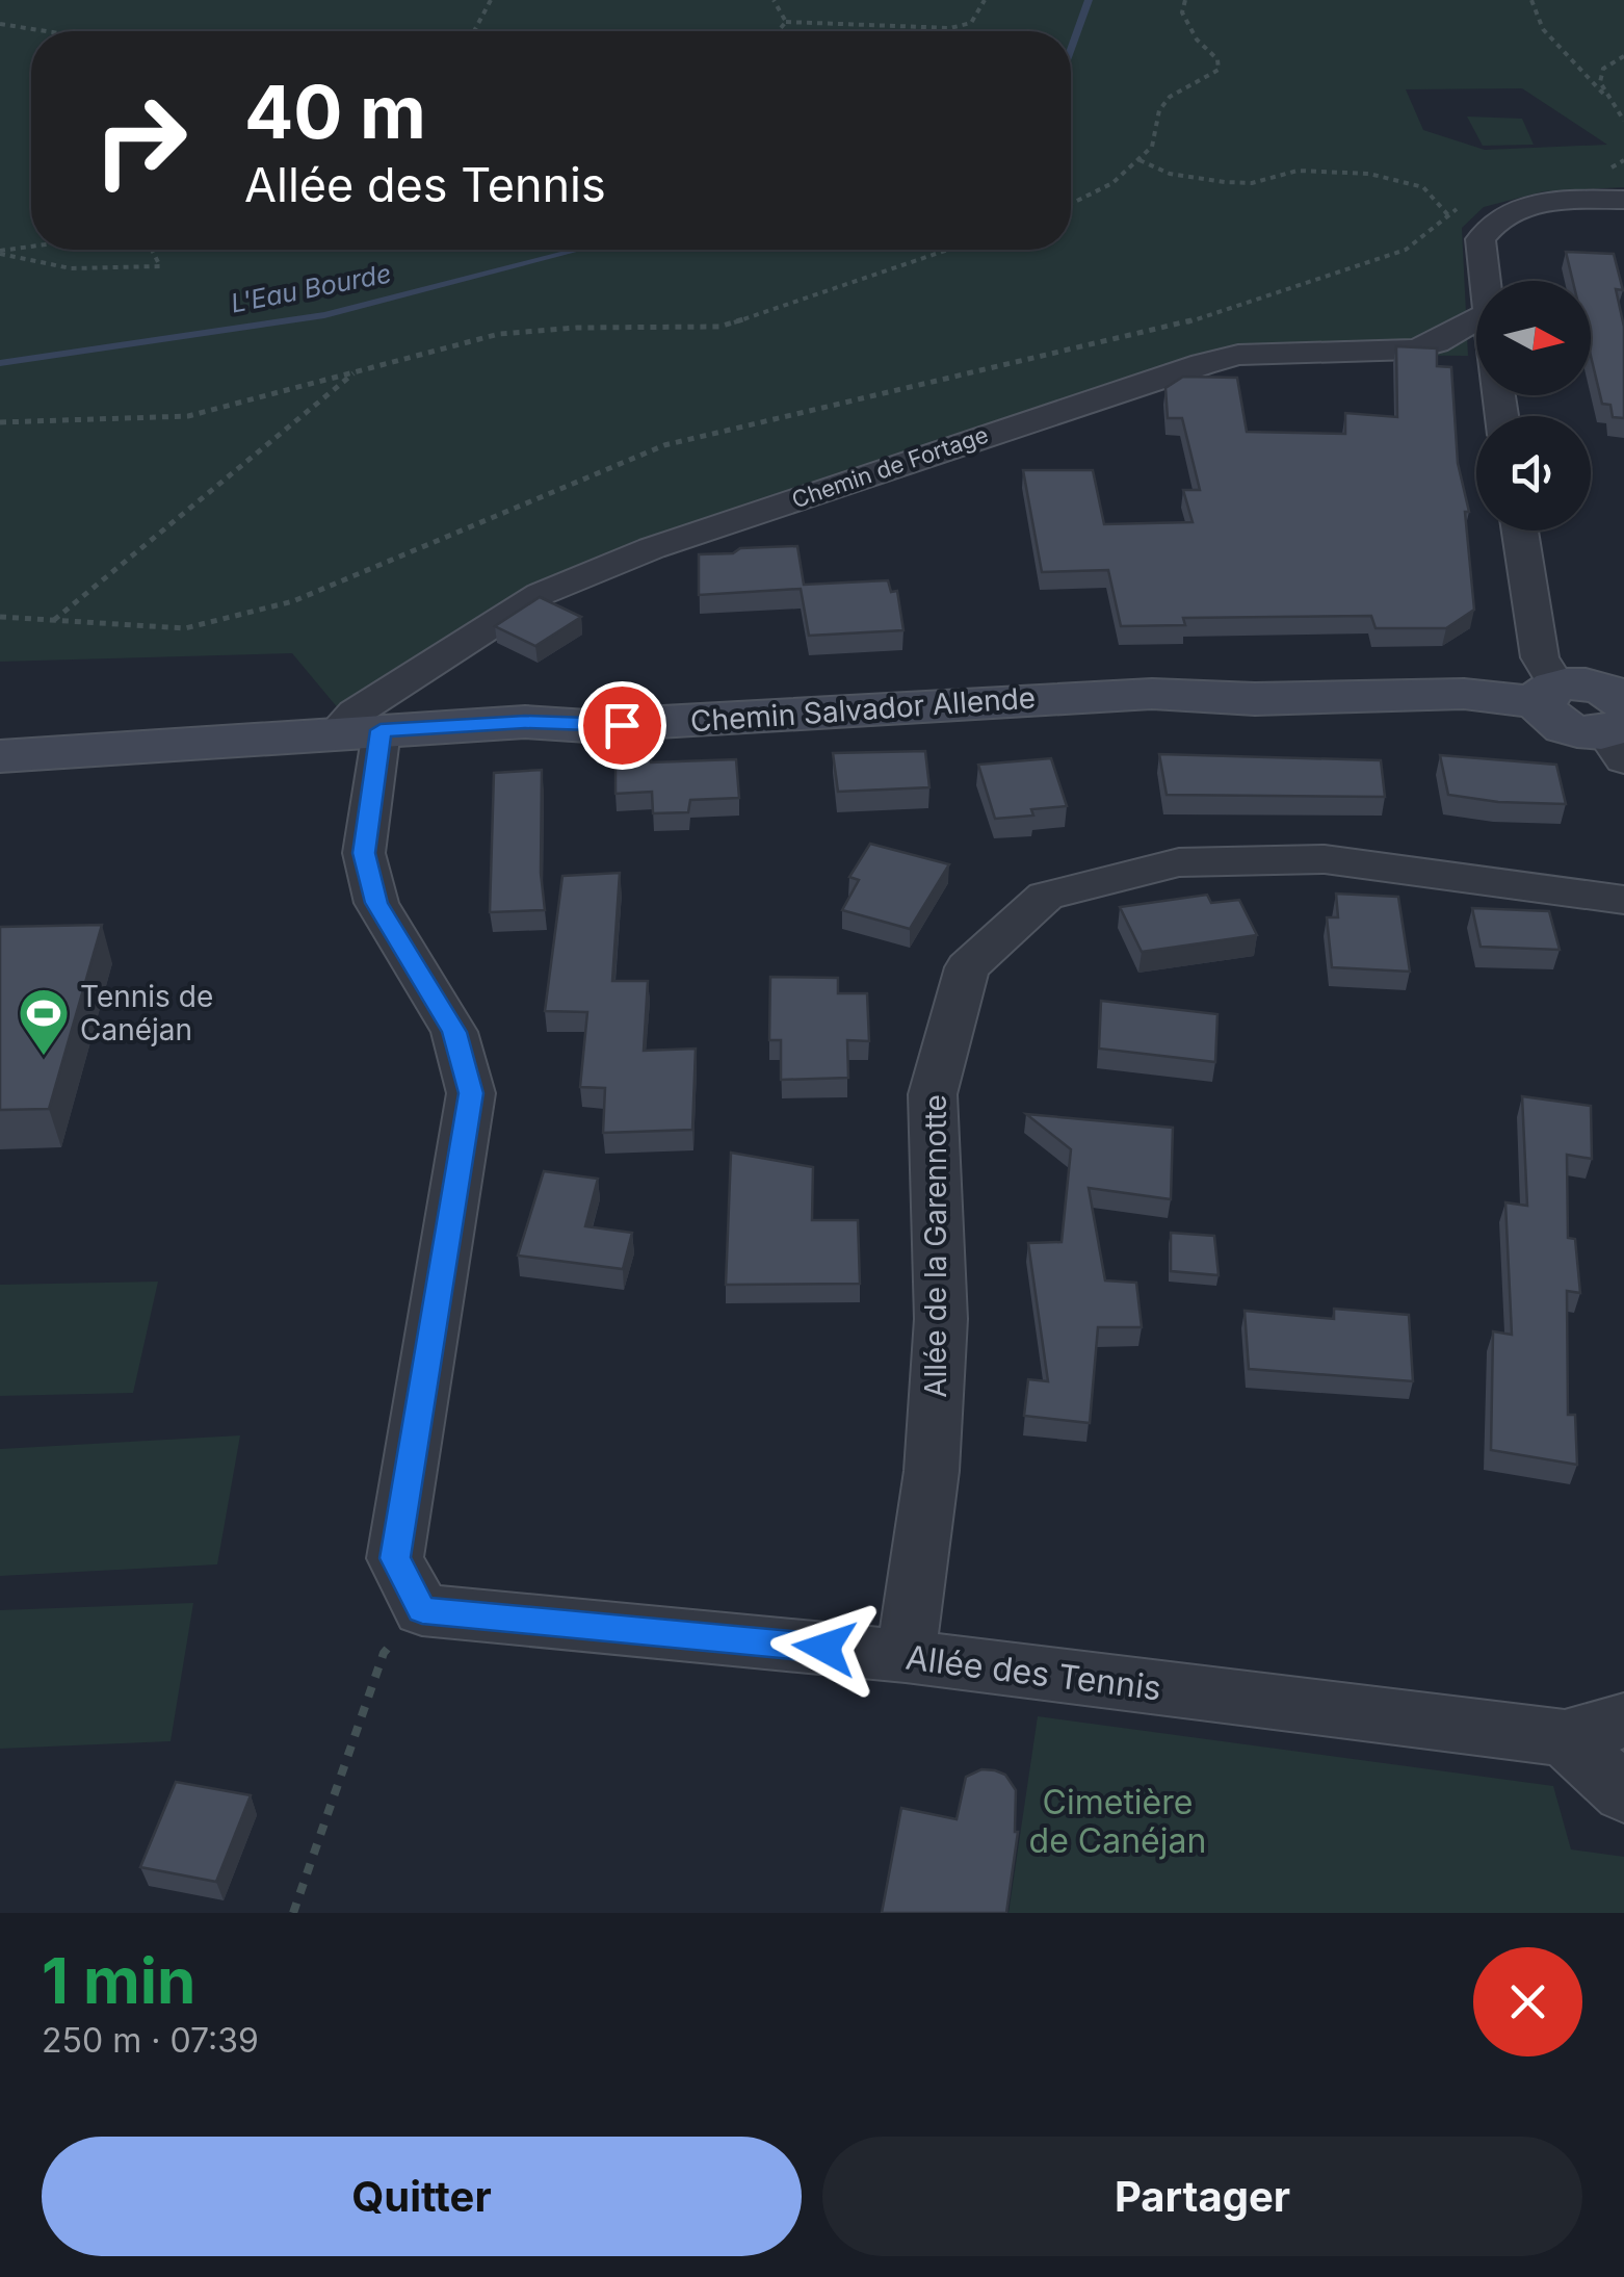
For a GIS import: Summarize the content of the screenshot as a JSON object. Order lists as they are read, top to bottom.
{
  "streets": {
    "street": [
      "Chemin de Fortage",
      "Chemin Salvador Allende",
      "Allée de la Garennotte",
      "Allée des Tennis"
    ]
  },
  "crossings": [
    ["Chemin de Fortage", "Chemin Salvador Allende"],
    ["Allée de la Garennotte", "Allée des Tennis"]
  ],
  "water": ["L'Eau Bourde"],
  "parks": ["Cimetière de Canéjan"],
  "places": {
    "sports": ["Tennis de Canéjan"]
  },
  "north": "right",
  "page": {
    "turn": ["40 m", "Allée des Tennis"],
    "heading": ["1 min", "250 m · 07:39"],
    "buttons": ["Quitter", "Partager"]
  }
}
